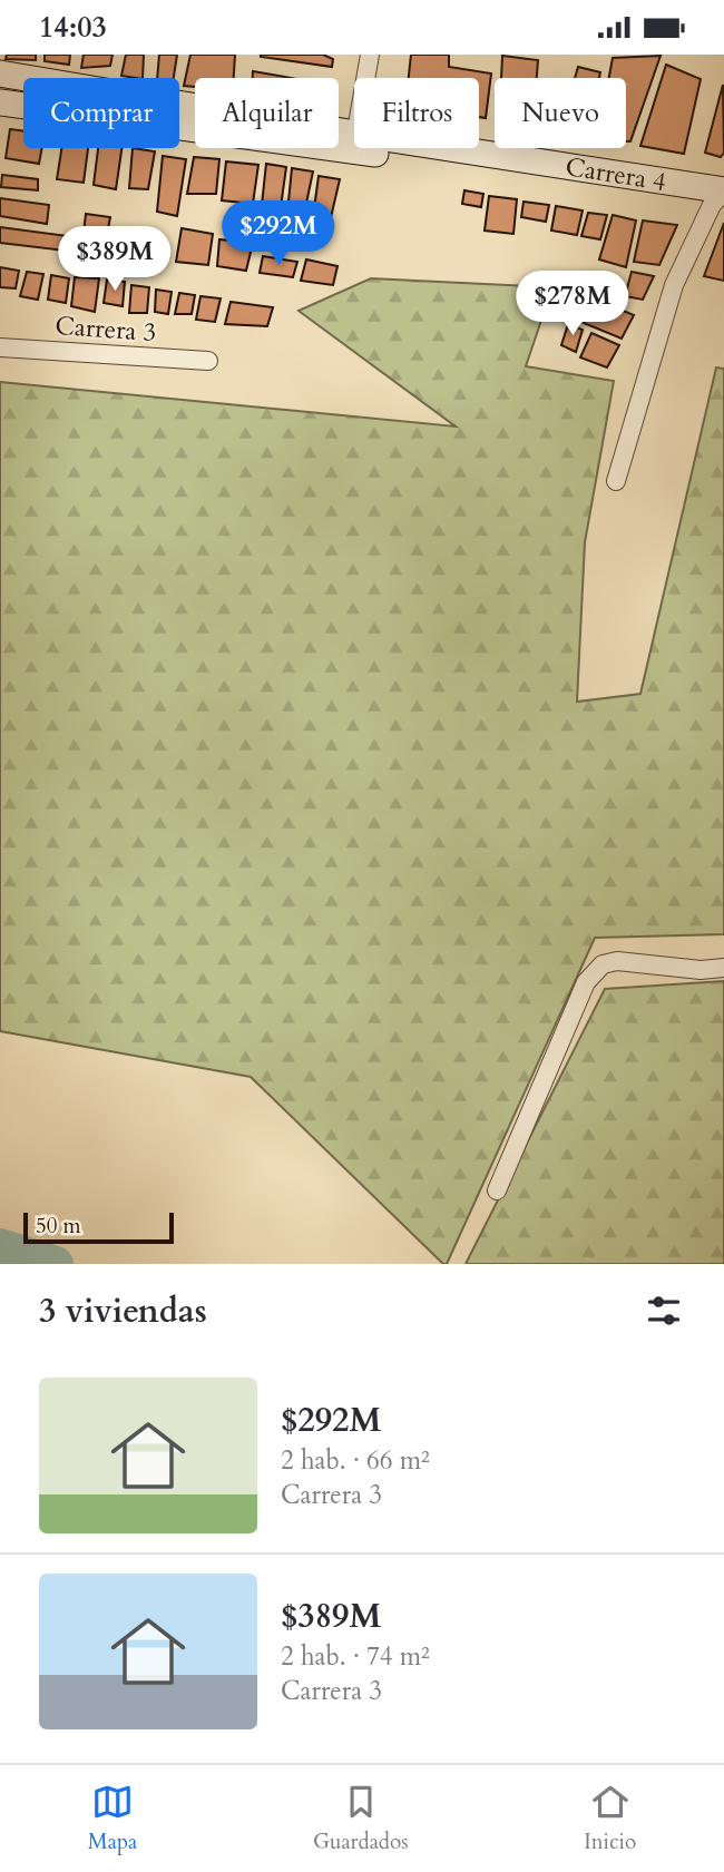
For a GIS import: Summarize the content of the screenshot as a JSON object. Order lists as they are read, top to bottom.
{
  "streets": {
    "main road": ["Carrera 4"],
    "street": ["Carrera 3"]
  },
  "scale_bar": "50 m",
  "page": {
    "status": "14:03",
    "chip": [
      "Comprar",
      "Alquilar",
      "Filtros",
      "Nuevo"
    ],
    "price": ["$292M", "$389M", "$278M"],
    "scale": "50 m",
    "heading": "3 viviendas",
    "list": [
      {
        "name": "$292M",
        "note": "2 hab. · 66 m² · Carrera 3"
      },
      {
        "name": "$389M",
        "note": "2 hab. · 74 m² · Carrera 3"
      }
    ],
    "tabs": ["Mapa", "Guardados", "Inicio"]
  }
}
